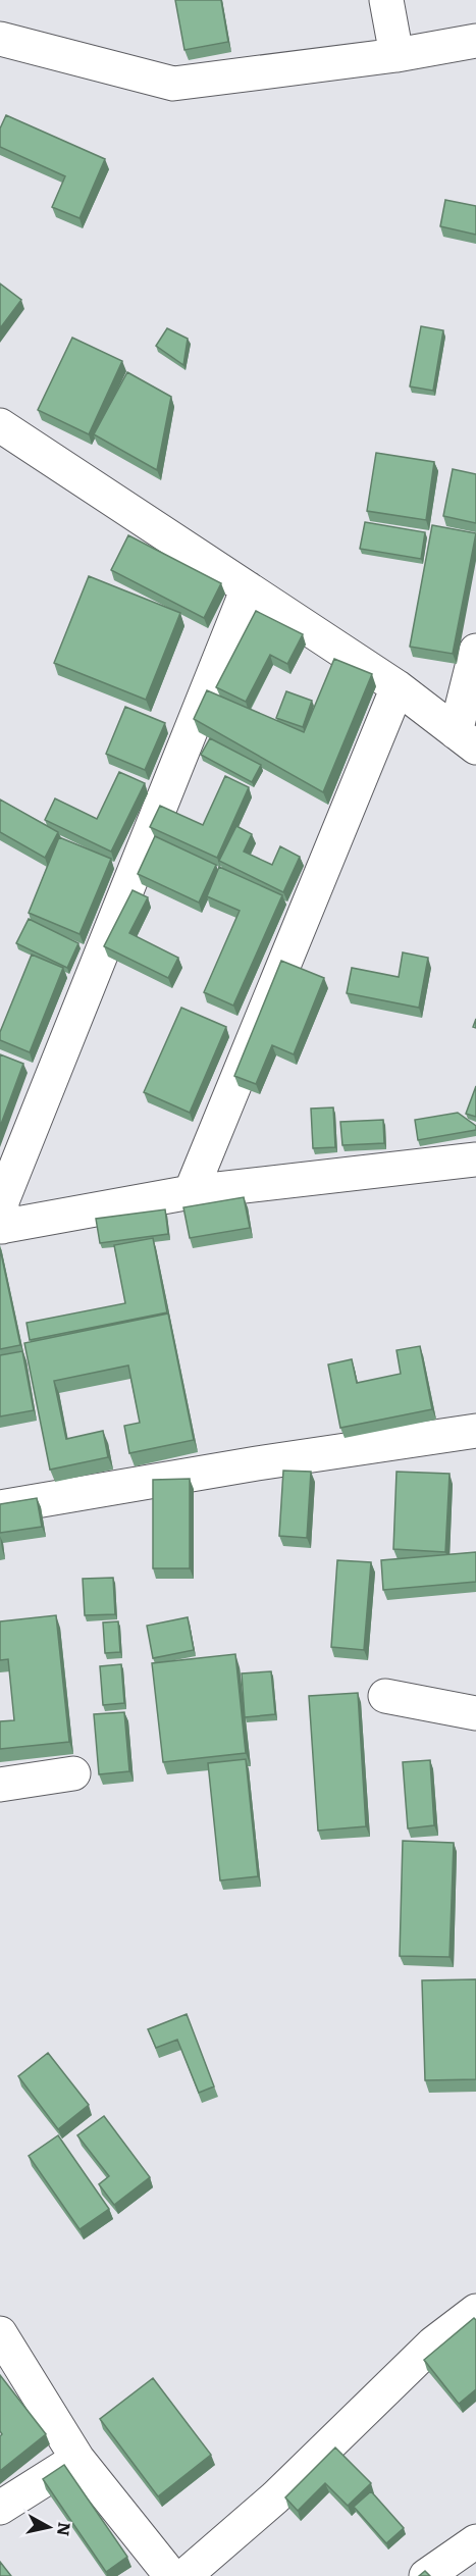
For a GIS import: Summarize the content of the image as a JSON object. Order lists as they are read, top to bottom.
{
  "north": "right"
}
